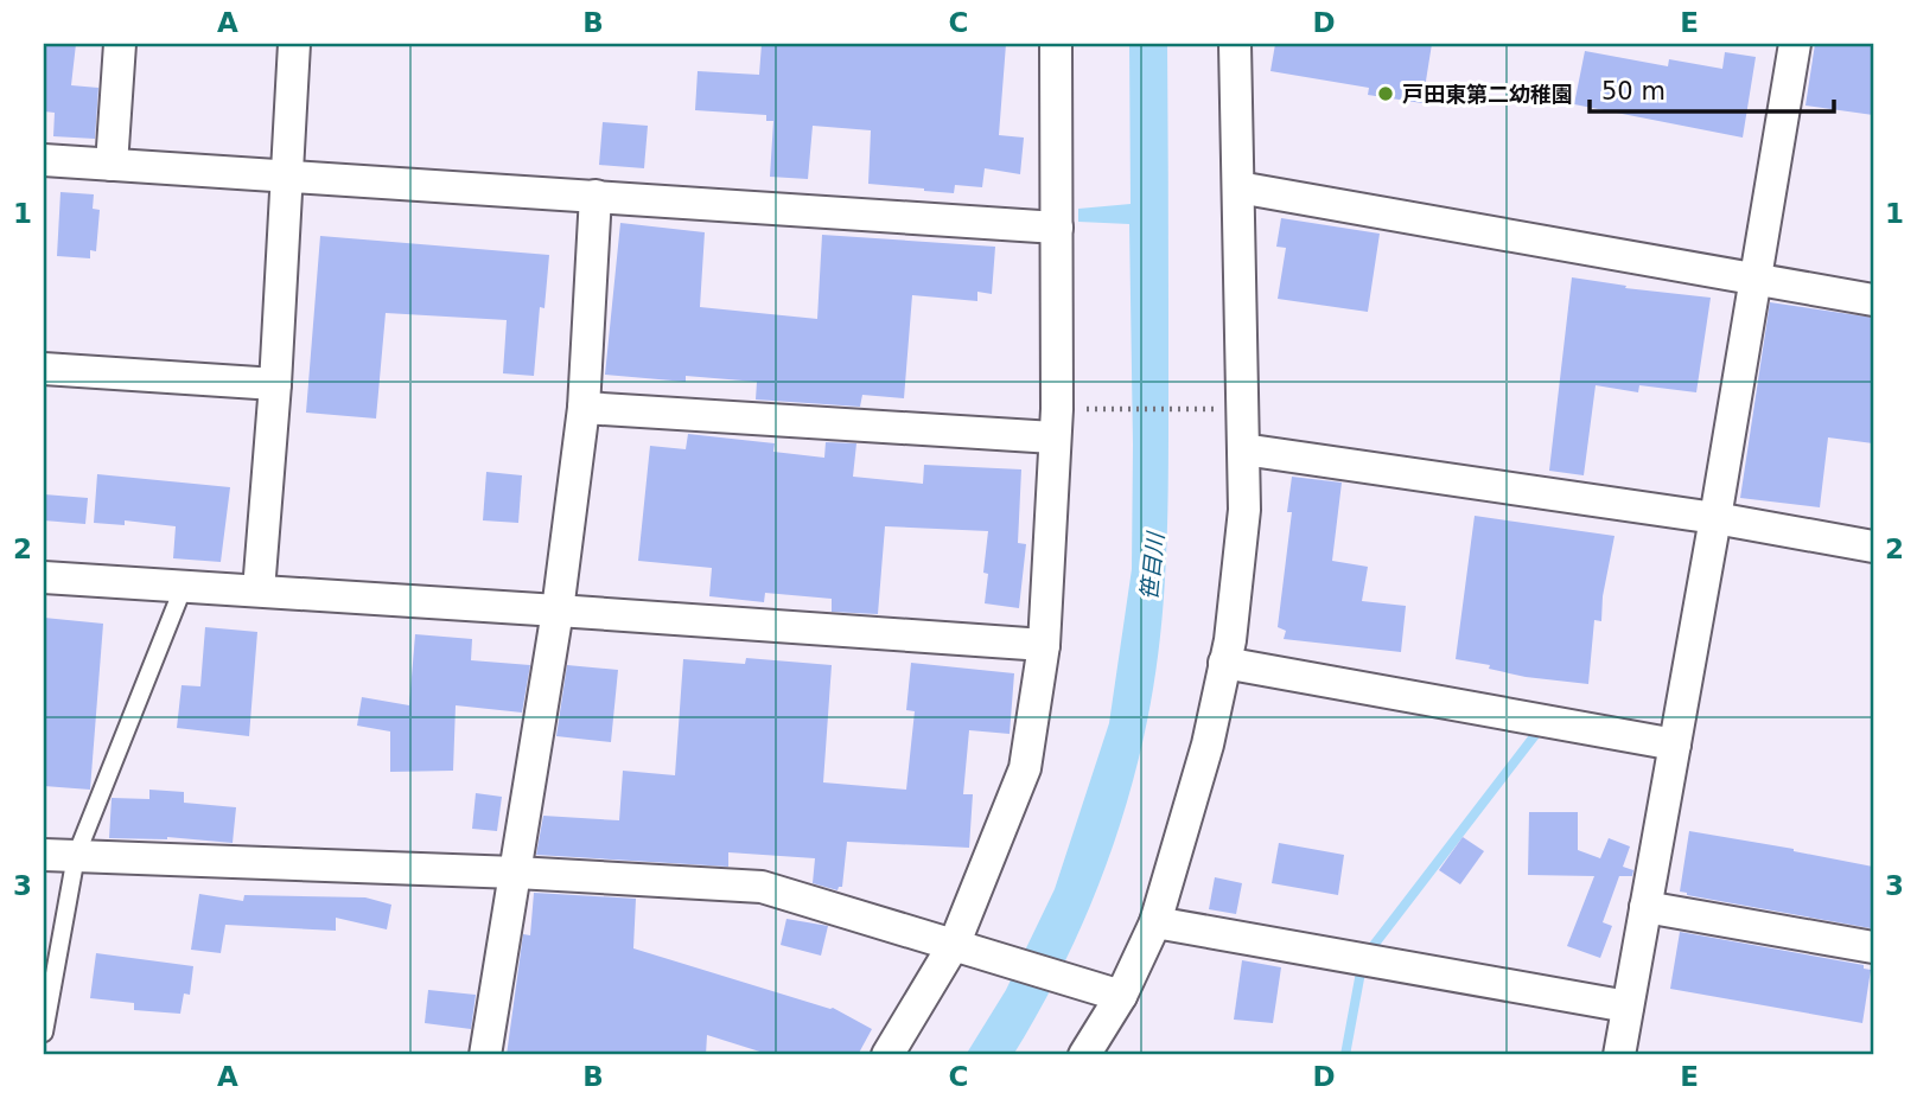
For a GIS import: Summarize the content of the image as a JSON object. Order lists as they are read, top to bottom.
{
  "water": ["笹目川"],
  "places": ["戸田東第二幼稚園"],
  "scale_bar": "50 m",
  "grid": {
    "columns": [
      "A",
      "B",
      "C",
      "D",
      "E"
    ],
    "rows": ["1", "2", "3"]
  }
}
